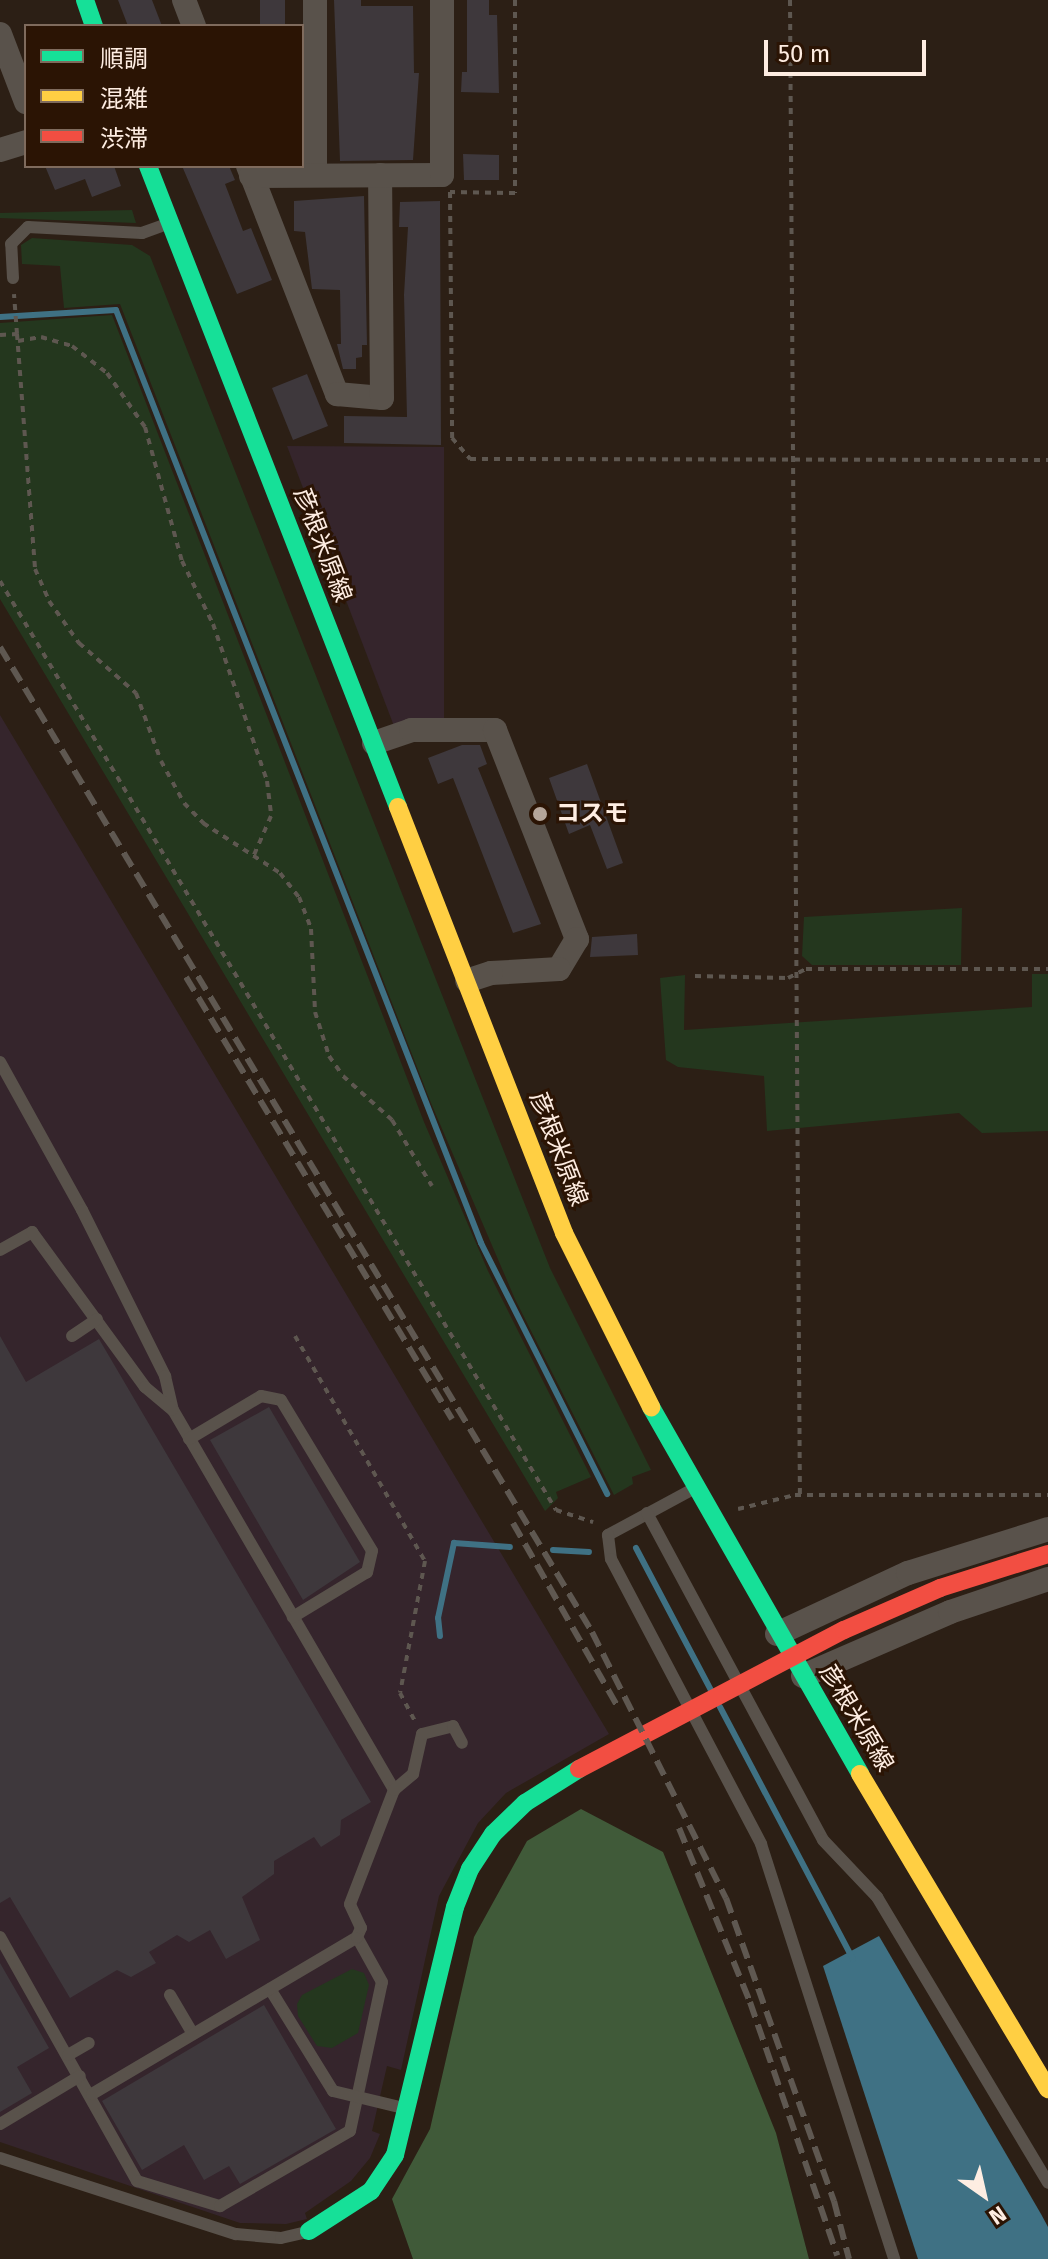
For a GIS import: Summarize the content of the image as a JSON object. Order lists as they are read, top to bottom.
{
  "streets": {
    "main road": ["彦根米原線"]
  },
  "places": ["コスモ"],
  "legend": ["順調", "混雑", "渋滞"],
  "scale_bar": "50 m",
  "north": "bottom right"
}
